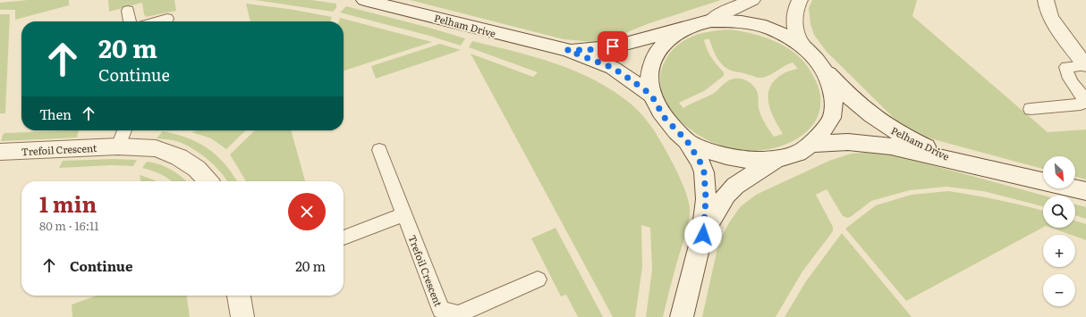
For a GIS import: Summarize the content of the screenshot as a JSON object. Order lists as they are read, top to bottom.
{
  "streets": {
    "street": ["Pelham Drive", "Trefoil Crescent"]
  },
  "north": "bottom right",
  "page": {
    "turn": ["20 m", "Continue"],
    "then": "Then",
    "map_buttons": ["+", "−"],
    "heading": ["1 min", "80 m · 16:11"],
    "list": [
      {
        "name": "Continue",
        "value": "20 m"
      }
    ]
  }
}
